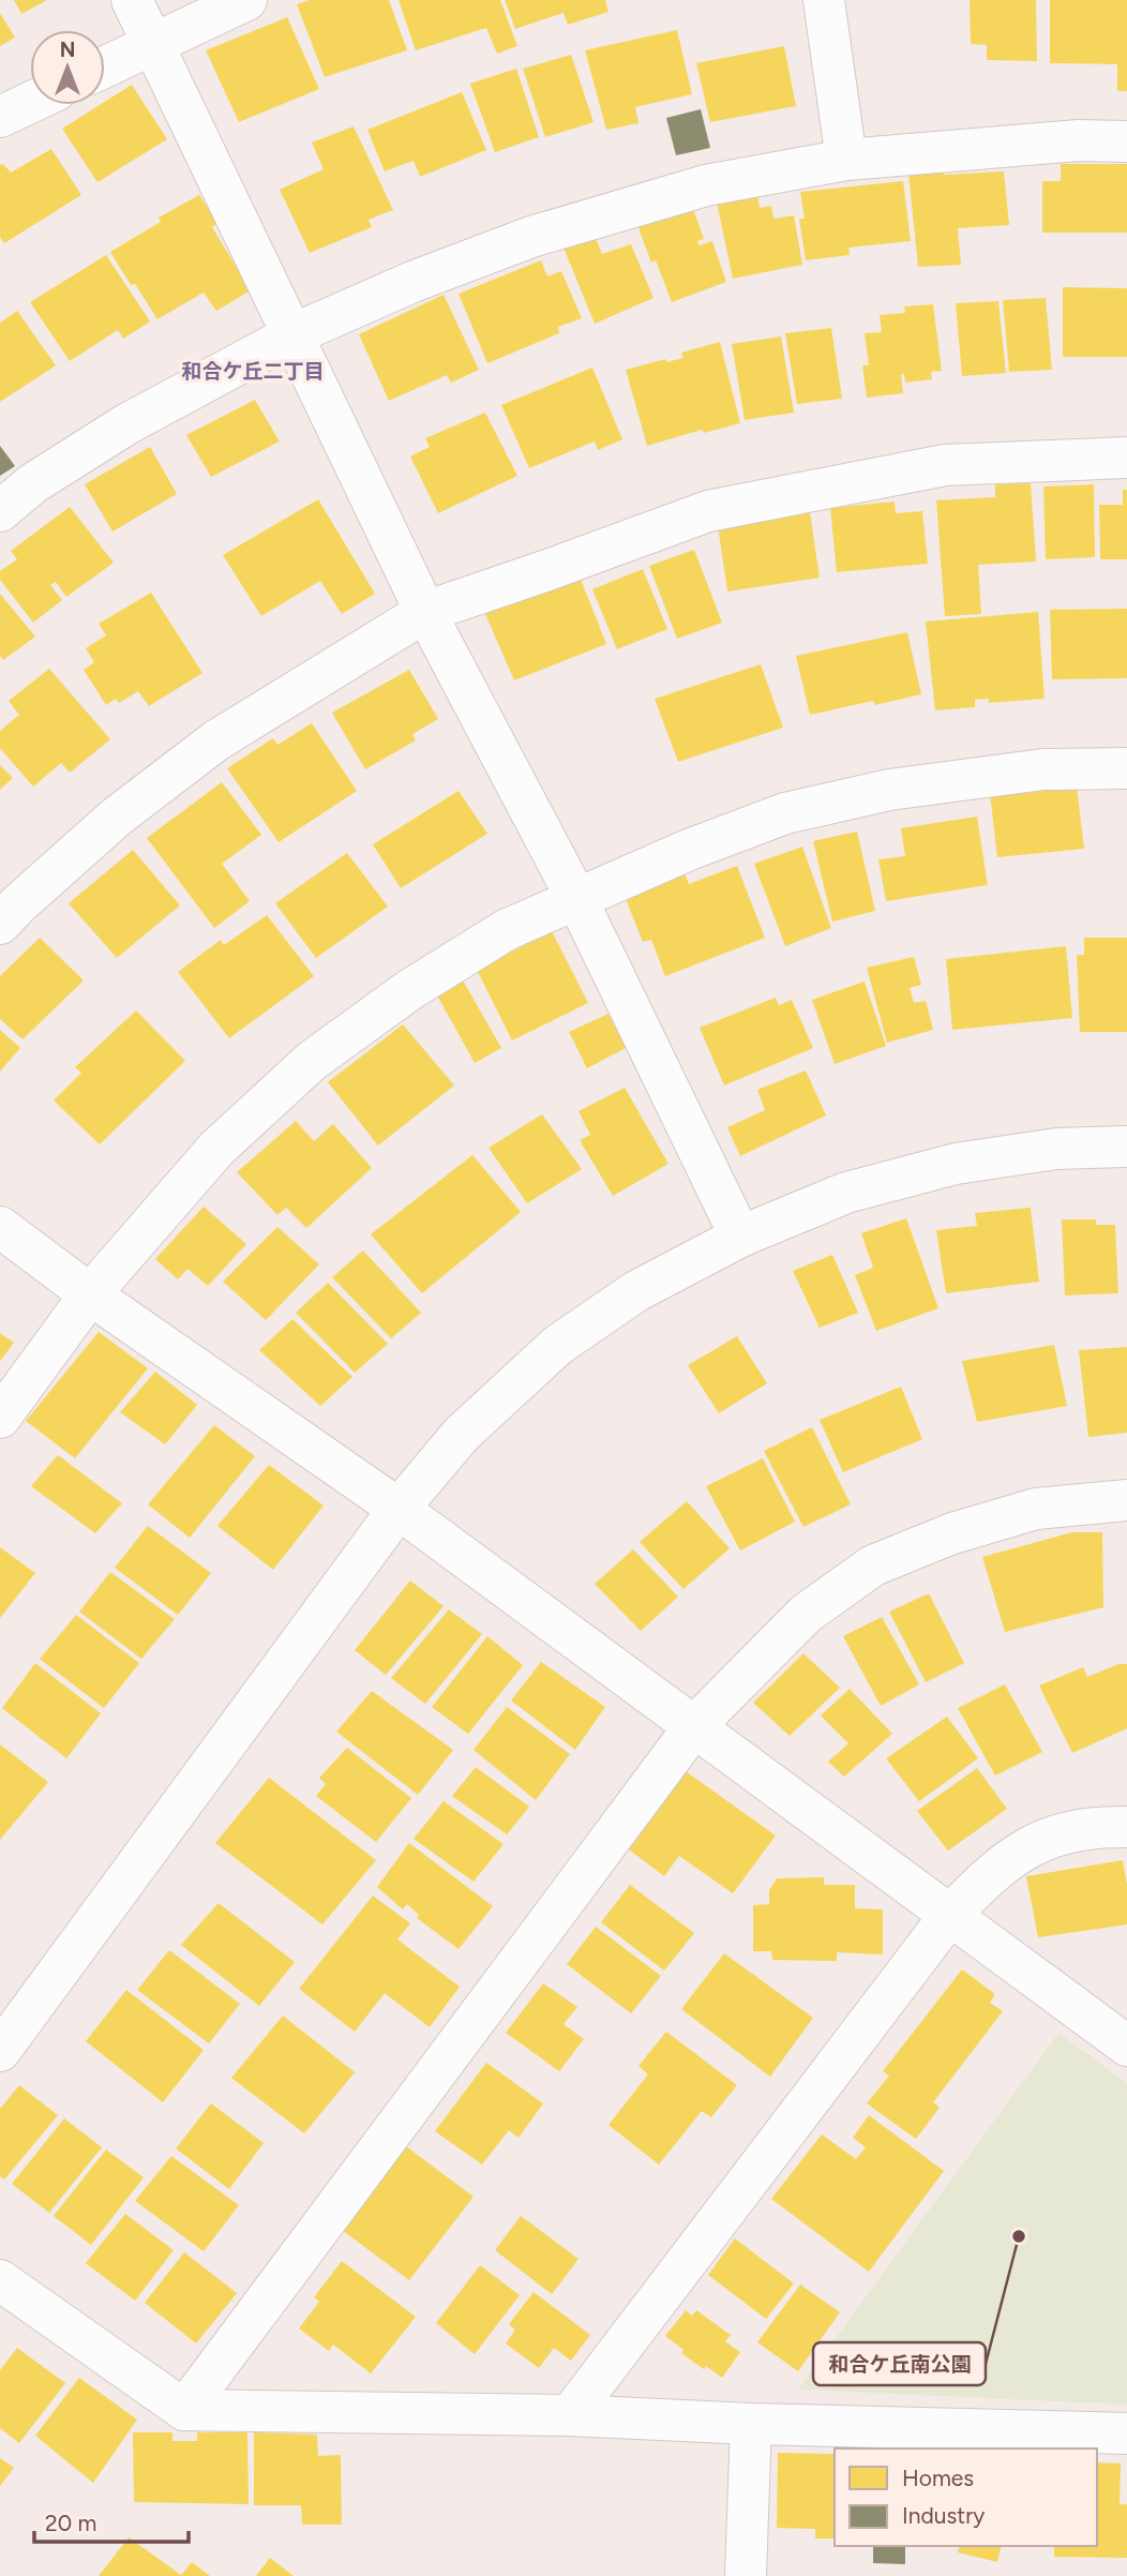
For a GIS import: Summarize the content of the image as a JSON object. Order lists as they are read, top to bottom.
{
  "districts": ["和合ケ丘二丁目"],
  "places": ["和合ケ丘南公園"],
  "legend": ["Homes", "Industry"],
  "scale_bar": "20 m",
  "north": "top"
}
